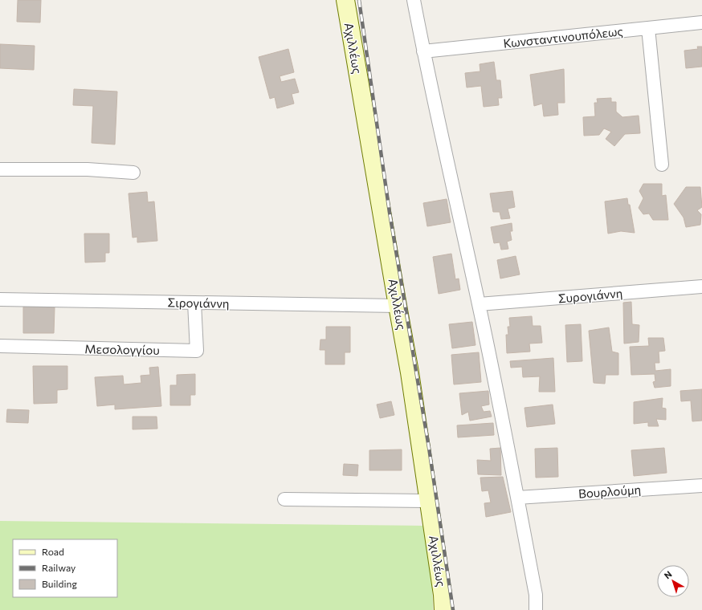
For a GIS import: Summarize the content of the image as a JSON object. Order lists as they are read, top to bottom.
{
  "streets": {
    "street": [
      "Κωνσταντινουπόλεως",
      "Αχιλλέως",
      "Συρογιάννη",
      "Σιρογιάννη",
      "Μεσολογγίου",
      "Βουρλούμη"
    ]
  },
  "crossings": [
    ["Αχιλλέως", "Σιρογιάννη"],
    ["Σιρογιάννη", "Μεσολογγίου"]
  ],
  "legend": ["Road", "Railway", "Building"],
  "north": "top left"
}
